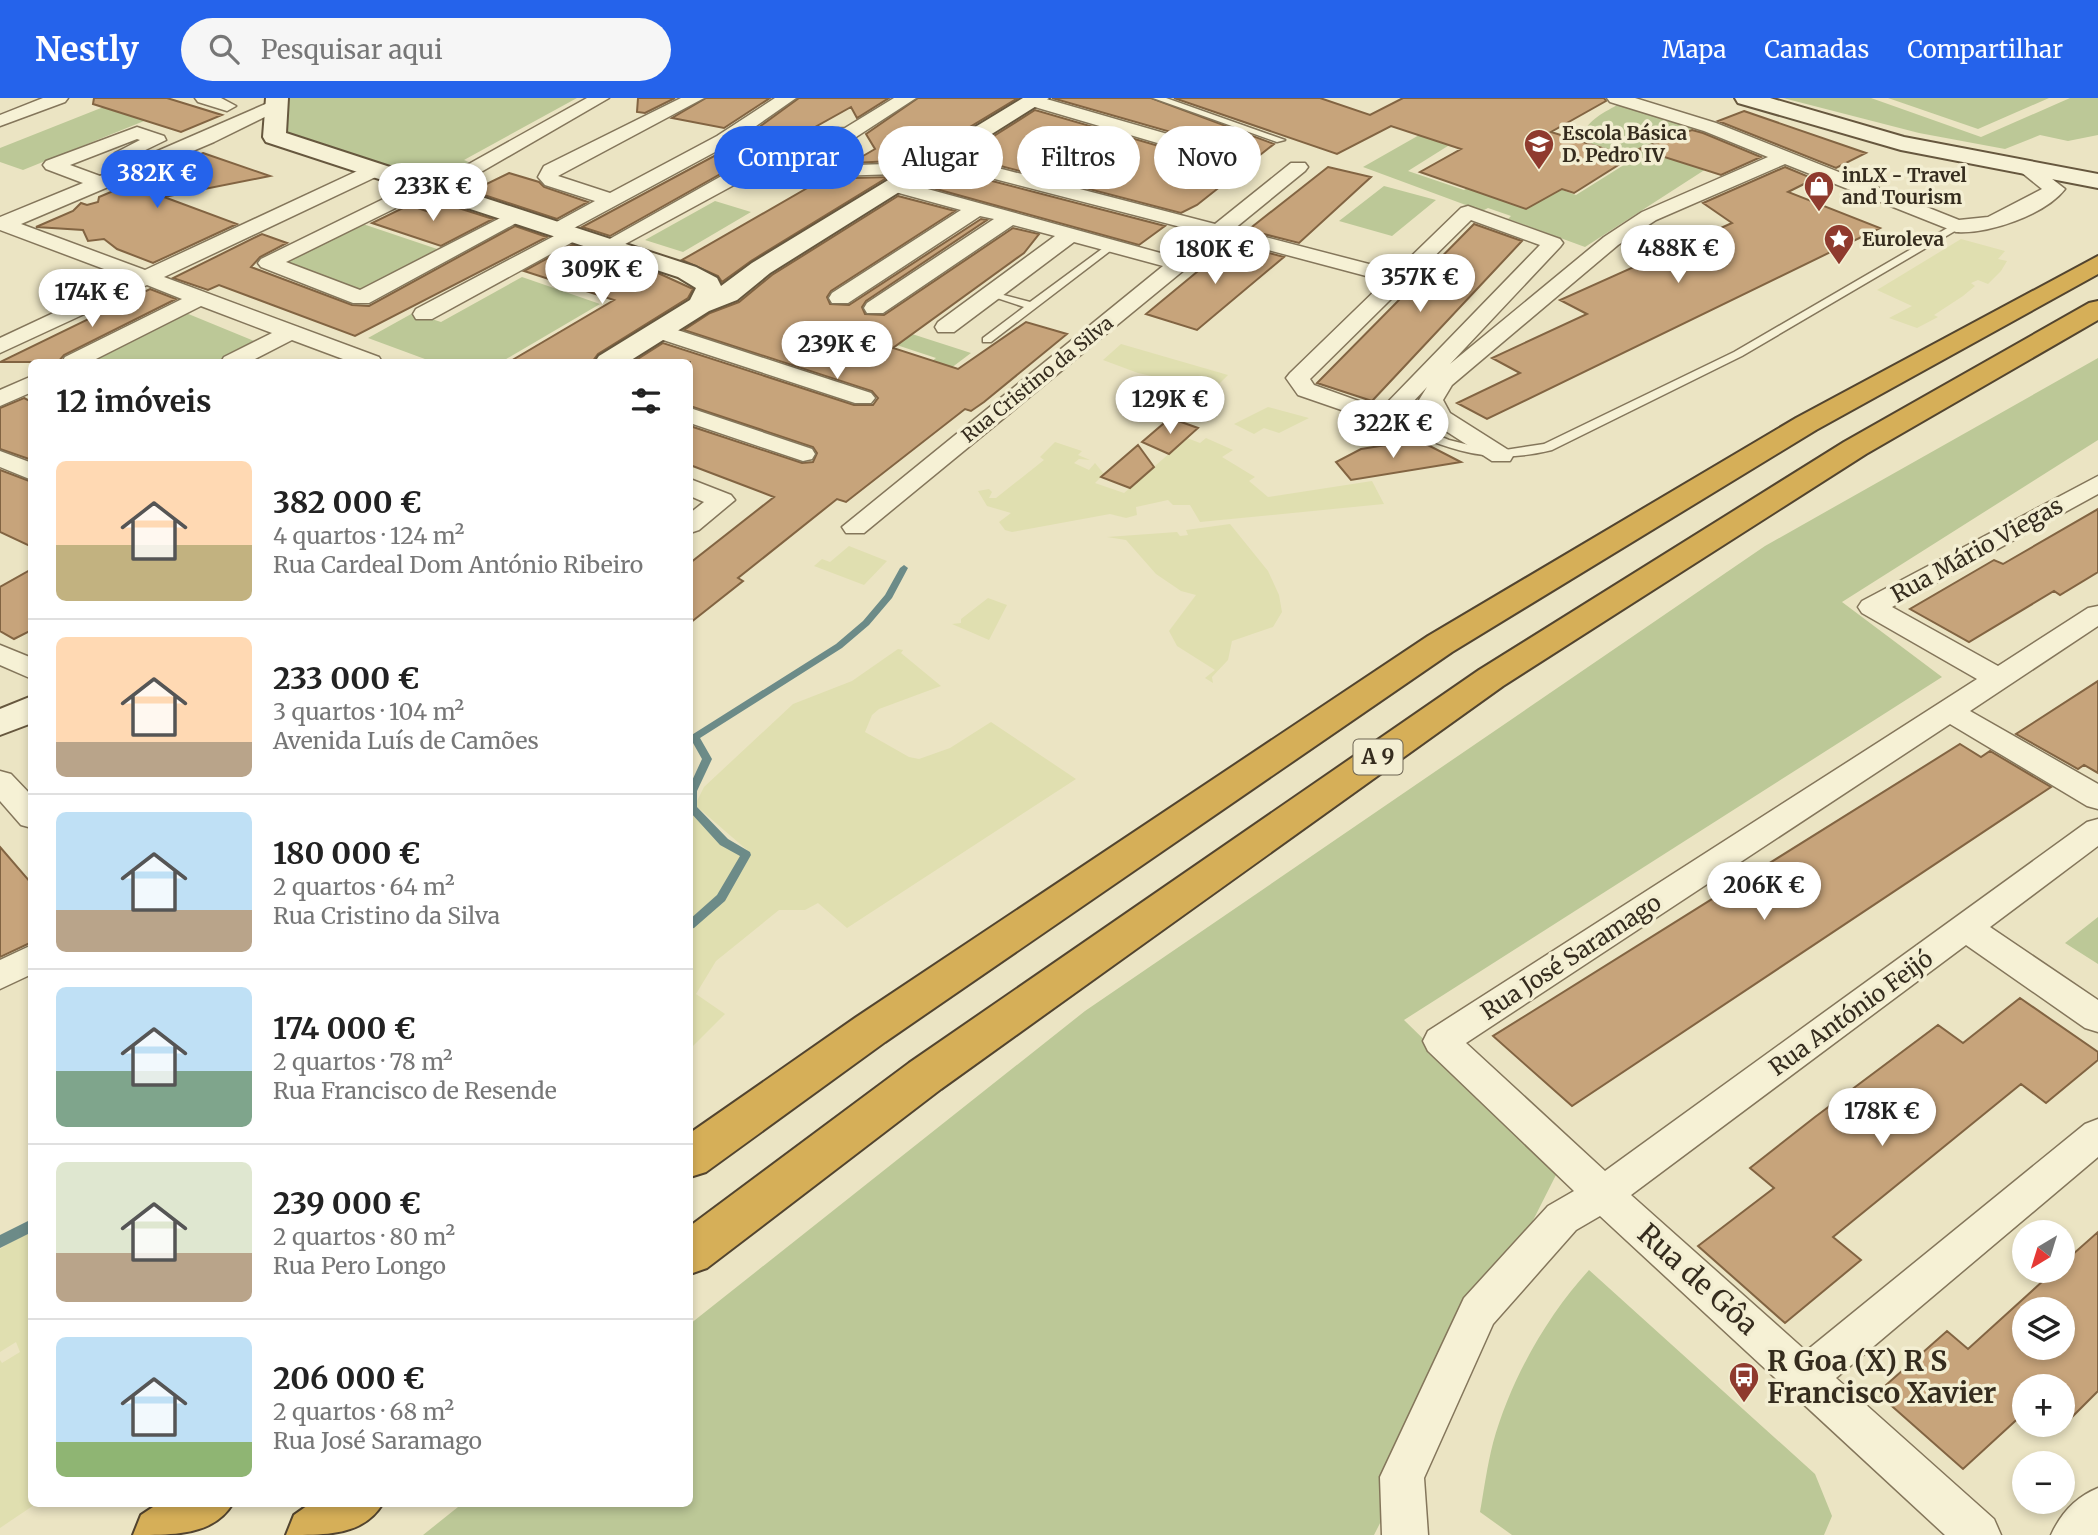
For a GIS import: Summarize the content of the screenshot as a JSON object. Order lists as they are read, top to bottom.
{
  "streets": {
    "highway": ["A 9"],
    "street": [
      "Rua Cristino da Silva",
      "Rua Mário Viegas",
      "Rua José Saramago",
      "Rua António Feijó",
      "Rua de Gôa"
    ]
  },
  "crossings": [
    ["Rua Mário Viegas", "Rua José Saramago"],
    ["Rua José Saramago", "Rua António Feijó"],
    ["Rua José Saramago", "Rua de Gôa"],
    ["Rua António Feijó", "Rua de Gôa"]
  ],
  "places": {
    "school or university": ["Escola Básica D. Pedro IV"],
    "shop": ["inLX - Travel and Tourism"],
    "place": ["Euroleva"],
    "bus stop": ["R Goa (X) R S Francisco Xavier"]
  },
  "north": "bottom left",
  "page": {
    "header": "Nestly",
    "search": "Pesquisar aqui",
    "nav": ["Mapa", "Camadas", "Compartilhar"],
    "chip": [
      "Comprar",
      "Alugar",
      "Filtros",
      "Novo"
    ],
    "price": [
      "382K €",
      "233K €",
      "488K €",
      "180K €",
      "309K €",
      "357K €",
      "174K €",
      "239K €",
      "129K €",
      "322K €",
      "206K €",
      "178K €"
    ],
    "heading": "12 imóveis",
    "list": [
      {
        "name": "382 000 €",
        "note": "4 quartos · 124 m² · Rua Cardeal Dom António Ribeiro"
      },
      {
        "name": "233 000 €",
        "note": "3 quartos · 104 m² · Avenida Luís de Camões"
      },
      {
        "name": "180 000 €",
        "note": "2 quartos · 64 m² · Rua Cristino da Silva"
      },
      {
        "name": "174 000 €",
        "note": "2 quartos · 78 m² · Rua Francisco de Resende"
      },
      {
        "name": "239 000 €",
        "note": "2 quartos · 80 m² · Rua Pero Longo"
      },
      {
        "name": "206 000 €",
        "note": "2 quartos · 68 m² · Rua José Saramago"
      }
    ],
    "map_buttons": ["+", "−"]
  }
}
